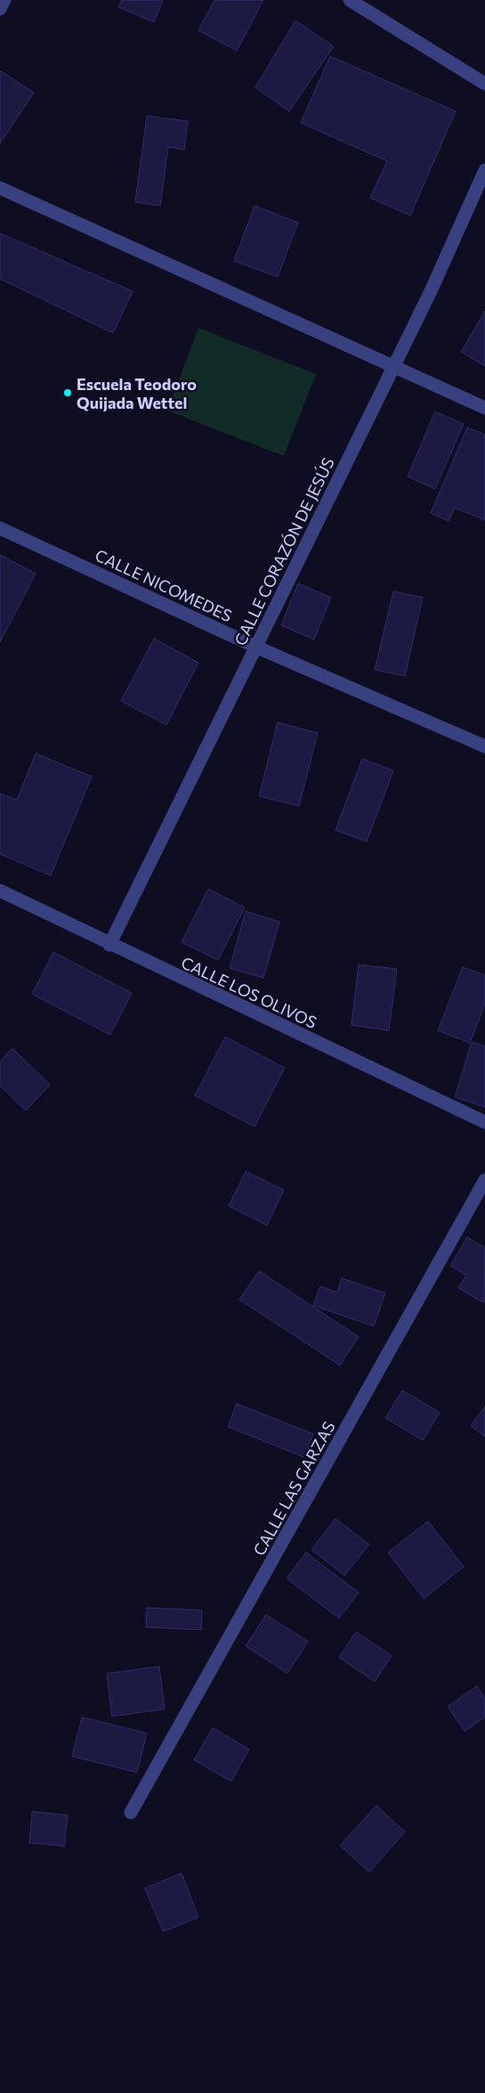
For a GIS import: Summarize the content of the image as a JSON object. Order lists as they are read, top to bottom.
{
  "streets": {
    "street": [
      "CALLE CORAZÓN DE JESÚS",
      "CALLE NICOMEDES",
      "CALLE LOS OLIVOS",
      "CALLE LAS GARZAS"
    ]
  },
  "crossings": [
    ["CALLE CORAZÓN DE JESÚS", "CALLE NICOMEDES"],
    ["CALLE CORAZÓN DE JESÚS", "CALLE LOS OLIVOS"]
  ],
  "places": ["Escuela Teodoro Quijada Wettel"]
}
